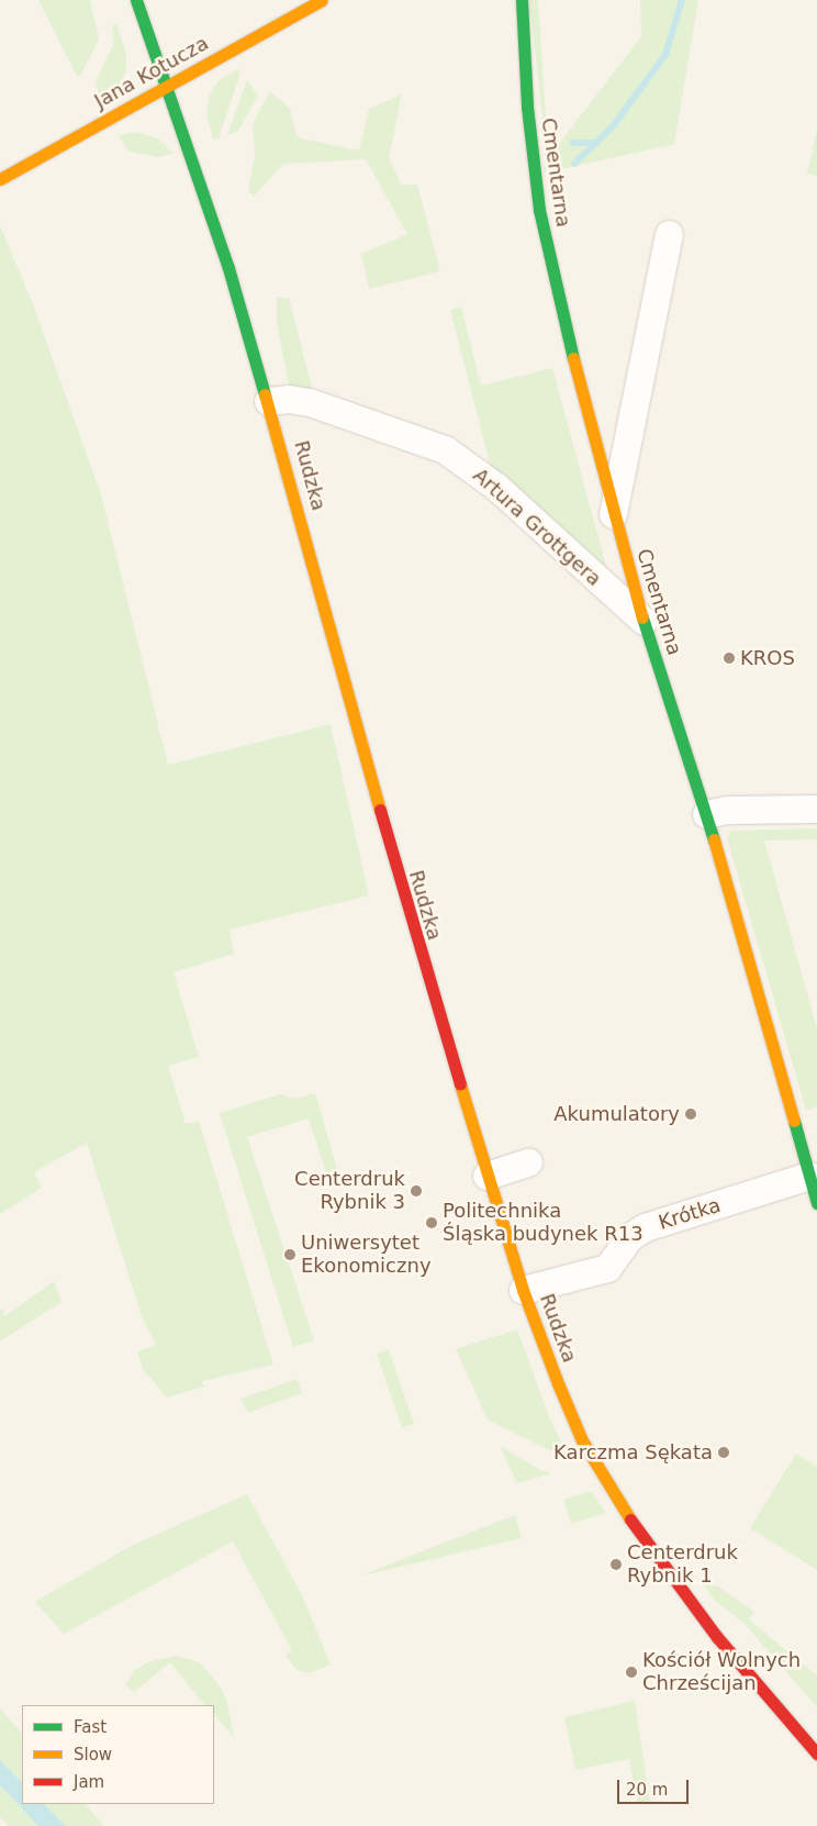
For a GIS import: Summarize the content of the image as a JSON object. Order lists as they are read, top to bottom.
{
  "streets": {
    "street": [
      "Jana Kotucza",
      "Cmentarna",
      "Rudzka",
      "Artura Grottgera",
      "Krótka"
    ]
  },
  "crossings": [
    ["Jana Kotucza", "Rudzka"],
    ["Cmentarna", "Artura Grottgera"],
    ["Cmentarna", "Krótka"],
    ["Rudzka", "Artura Grottgera"],
    ["Rudzka", "Krótka"]
  ],
  "places": [
    "KROS",
    "Akumulatory",
    "Centerdruk Rybnik 3",
    "Politechnika Śląska budynek R13",
    "Uniwersytet Ekonomiczny",
    "Karczma Sękata",
    "Centerdruk Rybnik 1",
    "Kościół Wolnych Chrześcijan"
  ],
  "legend": ["Fast", "Slow", "Jam"],
  "scale_bar": "20 m"
}
